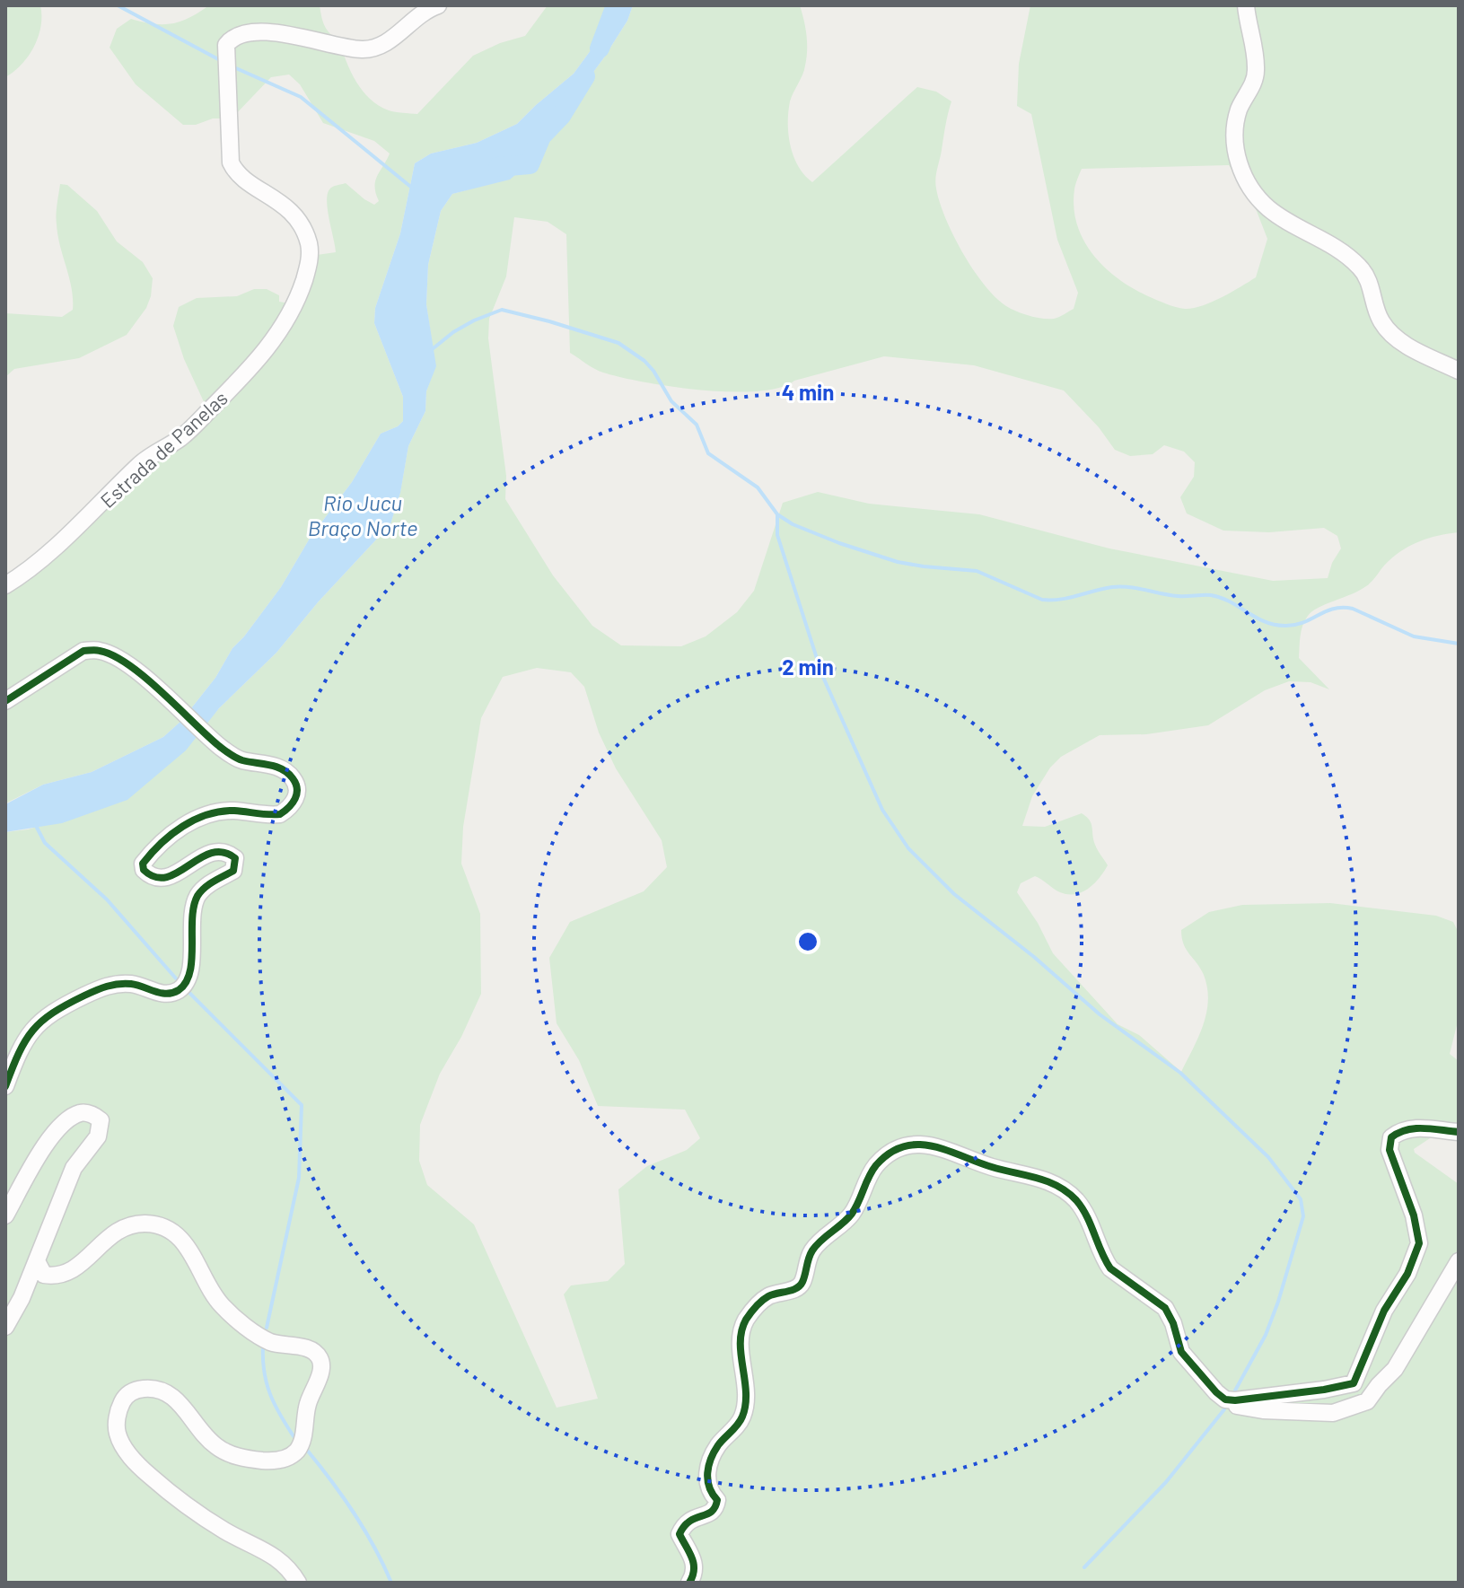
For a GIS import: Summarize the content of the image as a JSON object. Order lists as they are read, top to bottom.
{
  "streets": {
    "street": ["Estrada de Panelas"]
  },
  "water": ["Rio Jucu Braço Norte"],
  "rings": ["4 min", "2 min"]
}
